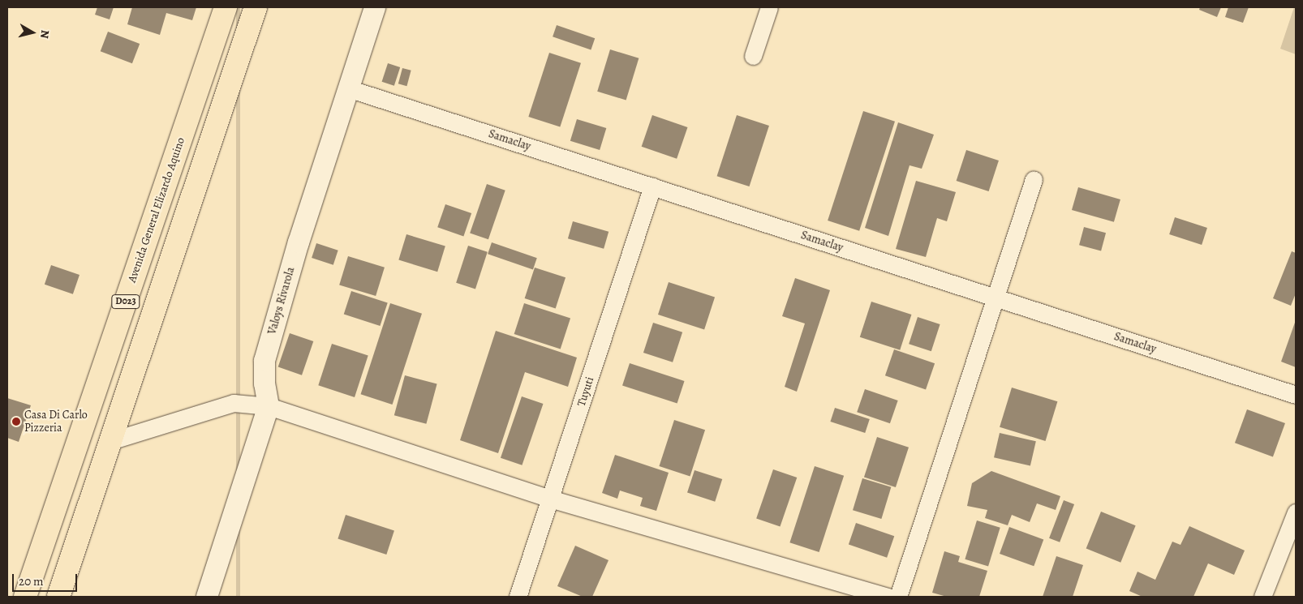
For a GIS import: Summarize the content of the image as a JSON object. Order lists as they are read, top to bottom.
{
  "streets": {
    "main road": ["Avenida General Elizardo Aquino", "D023"],
    "street": ["Samaclay", "Valoys Rivarola", "Tuyuti"]
  },
  "crossings": [
    ["Samaclay", "Valoys Rivarola"],
    ["Samaclay", "Tuyuti"]
  ],
  "places": ["Casa Di Carlo Pizzeria"],
  "scale_bar": "20 m",
  "north": "right"
}
